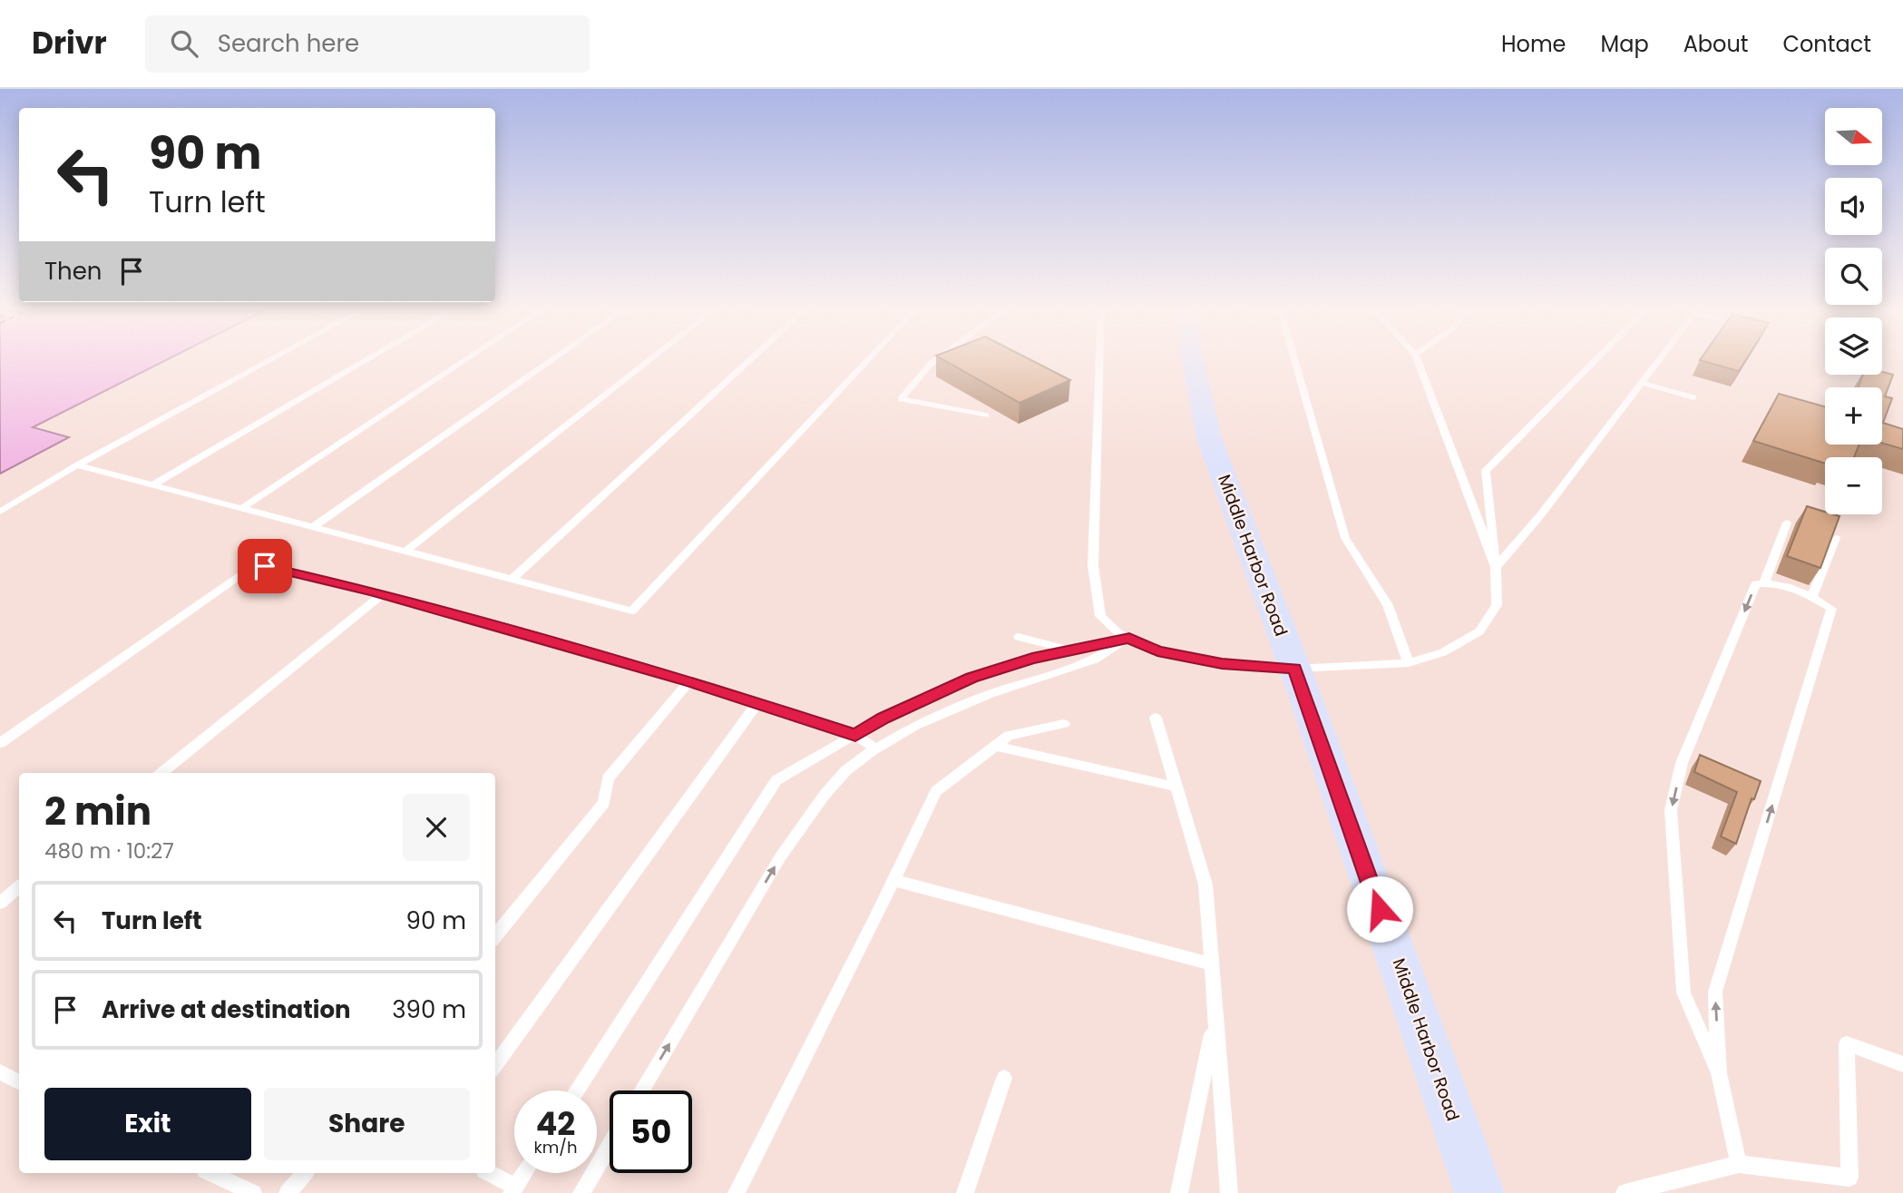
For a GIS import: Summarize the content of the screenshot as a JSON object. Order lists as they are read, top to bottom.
{
  "streets": {
    "main road": ["Middle Harbor Road"]
  },
  "north": "right",
  "page": {
    "header": "Drivr",
    "search": "Search here",
    "nav": [
      "Home",
      "Map",
      "About",
      "Contact"
    ],
    "map_buttons": ["+", "−"],
    "turn": ["90 m", "Turn left"],
    "then": "Then",
    "heading": ["2 min", "480 m · 10:27"],
    "list": [
      {
        "name": "Turn left",
        "value": "90 m"
      },
      {
        "name": "Arrive at destination",
        "value": "390 m"
      }
    ],
    "buttons": ["Exit", "Share"],
    "speed": "42 km/h",
    "limit": "50"
  }
}
